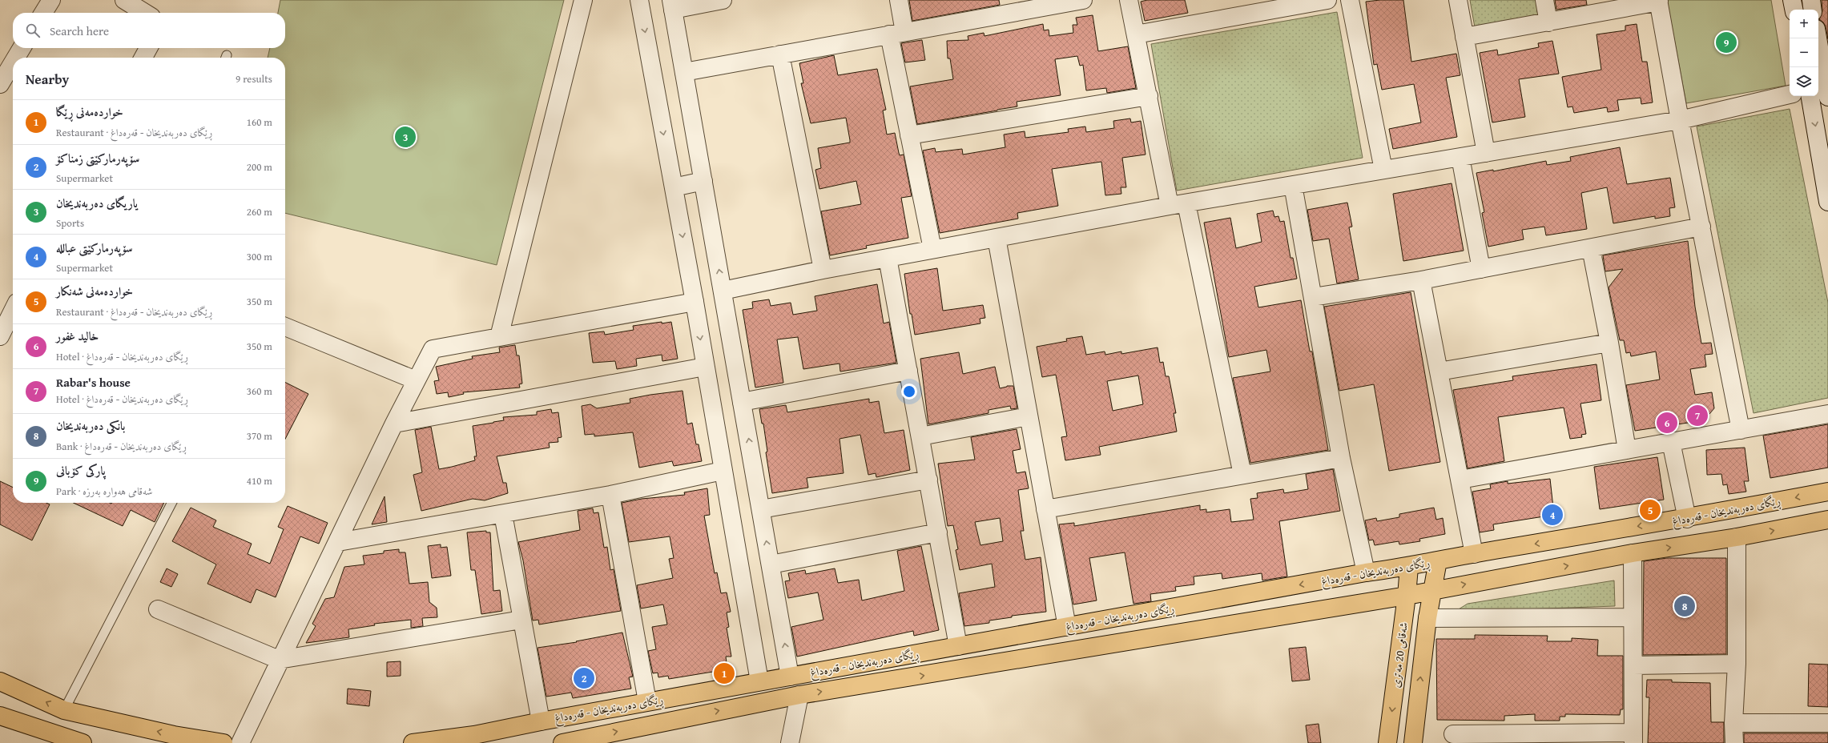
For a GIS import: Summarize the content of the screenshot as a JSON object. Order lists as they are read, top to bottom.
{
  "streets": {
    "main road": ["ڕێگای دەربەندیخان - قەرەداغ", "شەقامی 20 مەتری"]
  },
  "crossings": [
    ["ڕێگای دەربەندیخان - قەرەداغ", "شەقامی 20 مەتری"]
  ],
  "page": {
    "map_buttons": ["+", "−"],
    "search": "Search here",
    "pins": [
      "9",
      "3",
      "7",
      "6",
      "5",
      "4",
      "8",
      "1",
      "2"
    ],
    "heading": ["Nearby", "9 results"],
    "list": [
      {
        "mark": "1",
        "name": "خواردەمەنی ڕێگا",
        "note": "Restaurant · ڕێگای دەربەندیخان - قەرەداغ",
        "value": "160 m"
      },
      {
        "mark": "2",
        "name": "سۆپەرمارکێتی زمناکۆ",
        "note": "Supermarket",
        "value": "200 m"
      },
      {
        "mark": "3",
        "name": "یاریگاى ده‌ربه‌ندیخان",
        "note": "Sports",
        "value": "260 m"
      },
      {
        "mark": "4",
        "name": "سۆپه‌رماركێتى عبالله",
        "note": "Supermarket",
        "value": "300 m"
      },
      {
        "mark": "5",
        "name": "خواردەمەنی شەنکار",
        "note": "Restaurant · ڕێگای دەربەندیخان - قەرەداغ",
        "value": "350 m"
      },
      {
        "mark": "6",
        "name": "خالید غفور",
        "note": "Hotel · ڕێگای دەربەندیخان - قەرەداغ",
        "value": "350 m"
      },
      {
        "mark": "7",
        "name": "Rabar's house",
        "note": "Hotel · ڕێگای دەربەندیخان - قەرەداغ",
        "value": "360 m"
      },
      {
        "mark": "8",
        "name": "بانکی دەربەندیخان",
        "note": "Bank · ڕێگای دەربەندیخان - قەرەداغ",
        "value": "370 m"
      },
      {
        "mark": "9",
        "name": "پارکی کۆبانی",
        "note": "Park · شەقامی هەوارە بەرزە",
        "value": "410 m"
      }
    ]
  }
}
